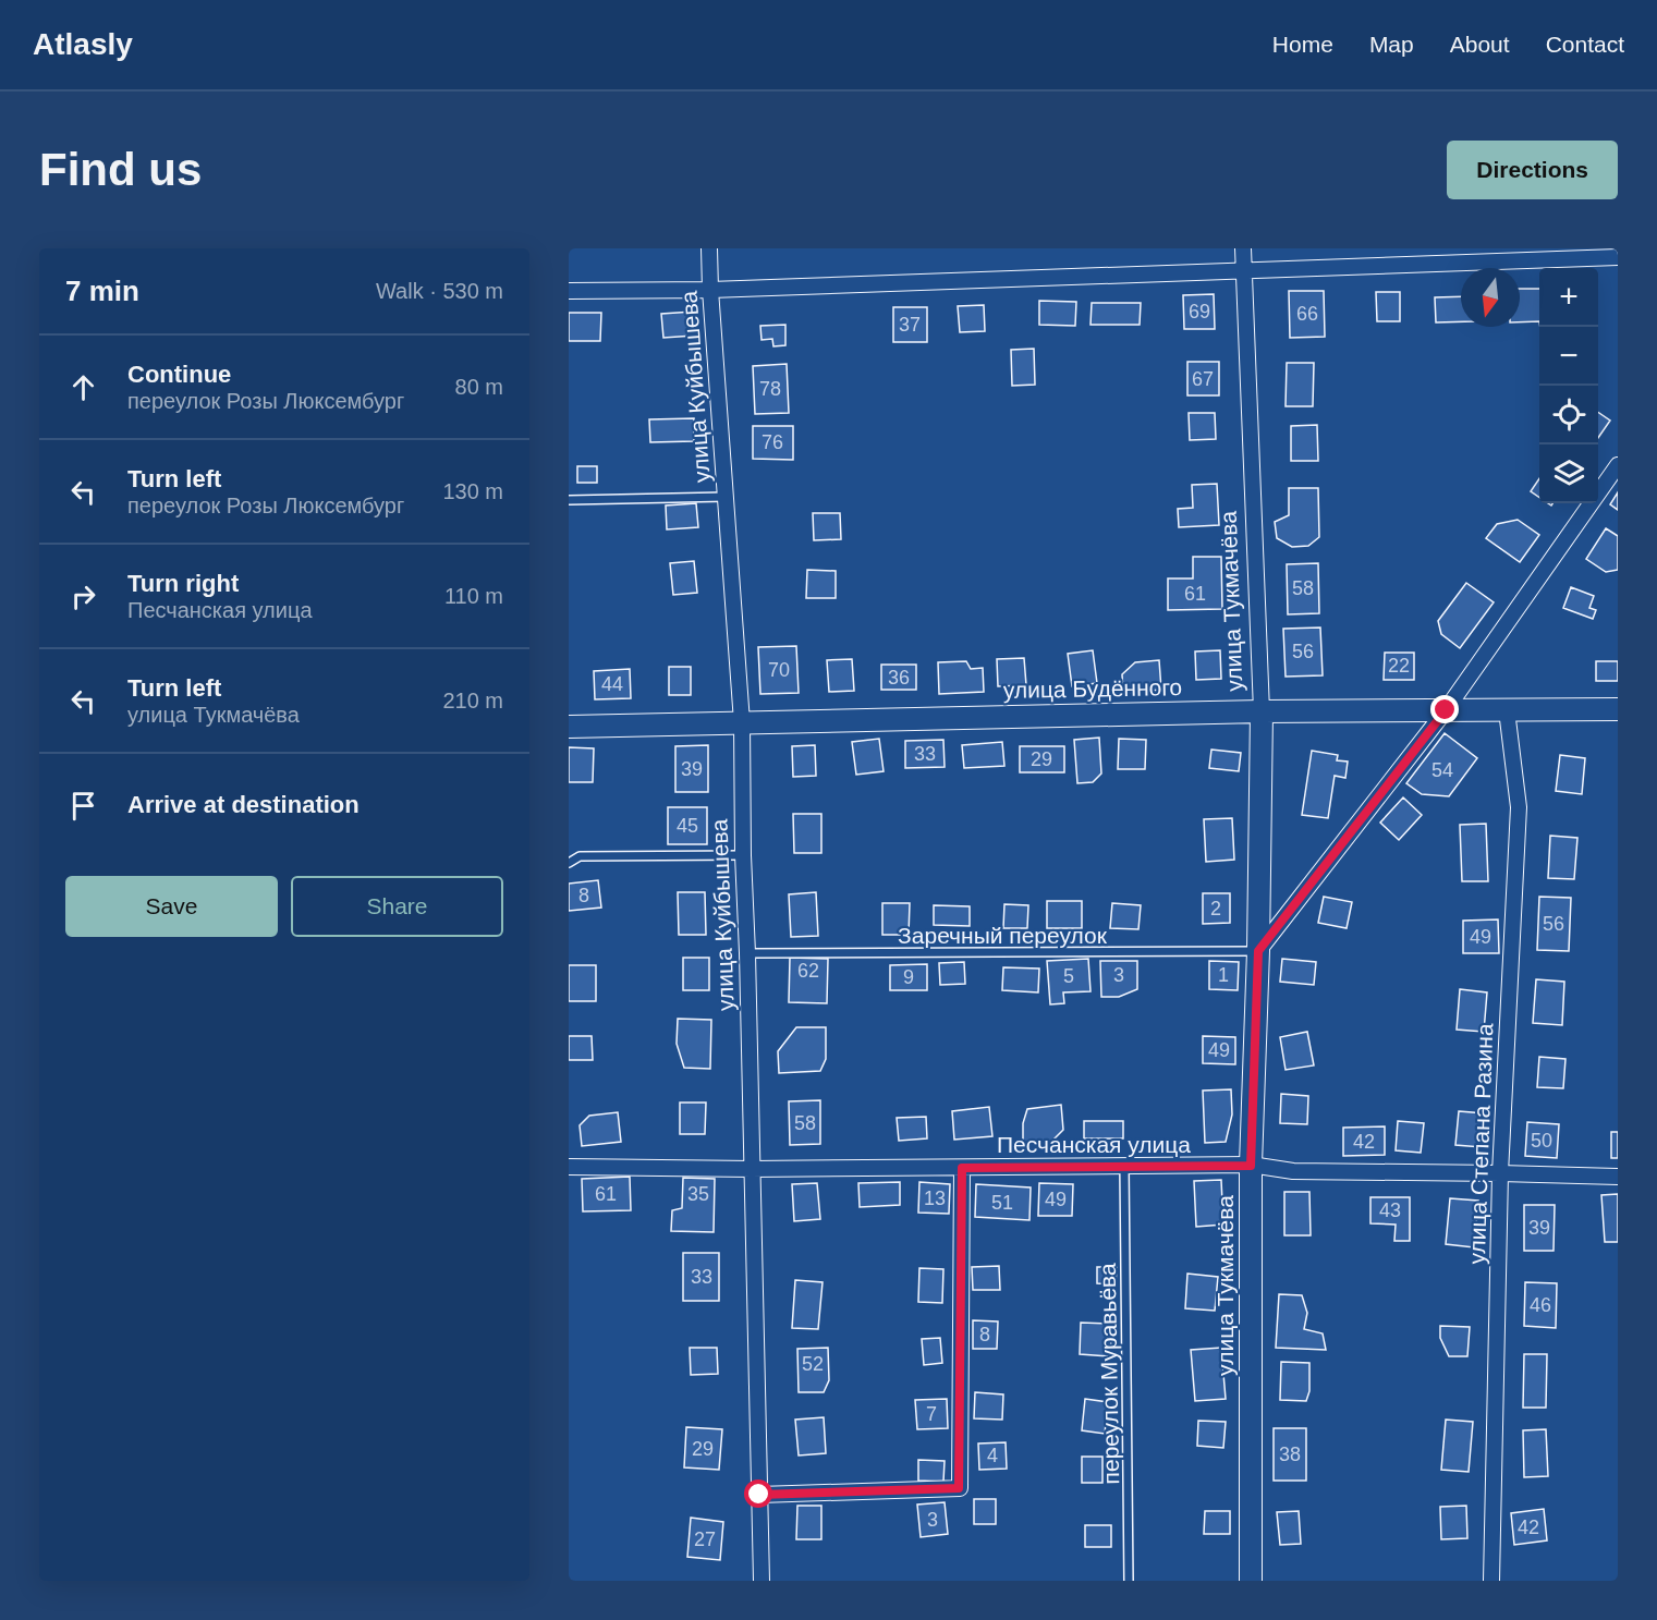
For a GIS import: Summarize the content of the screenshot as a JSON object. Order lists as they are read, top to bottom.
{
  "streets": {
    "street": [
      "улица Куйбышева",
      "улица Тукмачёва",
      "улица Будённого",
      "Песчанская улица",
      "улица Степана Разина"
    ],
    "lane": ["Заречный переулок", "переулок Муравьёва"]
  },
  "crossings": [
    ["улица Куйбышева", "улица Будённого"],
    ["улица Куйбышева", "Заречный переулок"],
    ["улица Куйбышева", "Песчанская улица"],
    ["улица Тукмачёва", "улица Будённого"],
    ["улица Тукмачёва", "Заречный переулок"],
    ["улица Тукмачёва", "Песчанская улица"],
    ["улица Будённого", "улица Степана Разина"],
    ["Песчанская улица", "улица Степана Разина"],
    ["Песчанская улица", "переулок Муравьёва"]
  ],
  "house_numbers": [
    "69",
    "66",
    "37",
    "67",
    "78",
    "76",
    "58",
    "61",
    "56",
    "22",
    "70",
    "36",
    "44",
    "33",
    "29",
    "39",
    "54",
    "45",
    "8",
    "2",
    "56",
    "49",
    "62",
    "3",
    "1",
    "5",
    "9",
    "49",
    "58",
    "50",
    "42",
    "61",
    "35",
    "13",
    "49",
    "51",
    "43",
    "39",
    "33",
    "46",
    "8",
    "52",
    "7",
    "29",
    "38",
    "4",
    "3",
    "42",
    "27"
  ],
  "north": "bottom",
  "page": {
    "header": "Atlasly",
    "nav": [
      "Home",
      "Map",
      "About",
      "Contact"
    ],
    "buttons": [
      "Directions",
      ["Save", "Share"]
    ],
    "title": "Find us",
    "heading": ["7 min", "Walk · 530 m"],
    "map_buttons": ["+", "−"],
    "list": [
      ["Continue", "переулок Розы Люксембург", "80 m"],
      ["Turn left", "переулок Розы Люксембург", "130 m"],
      ["Turn right", "Песчанская улица", "110 m"],
      ["Turn left", "улица Тукмачёва", "210 m"],
      "Arrive at destination"
    ]
  }
}
